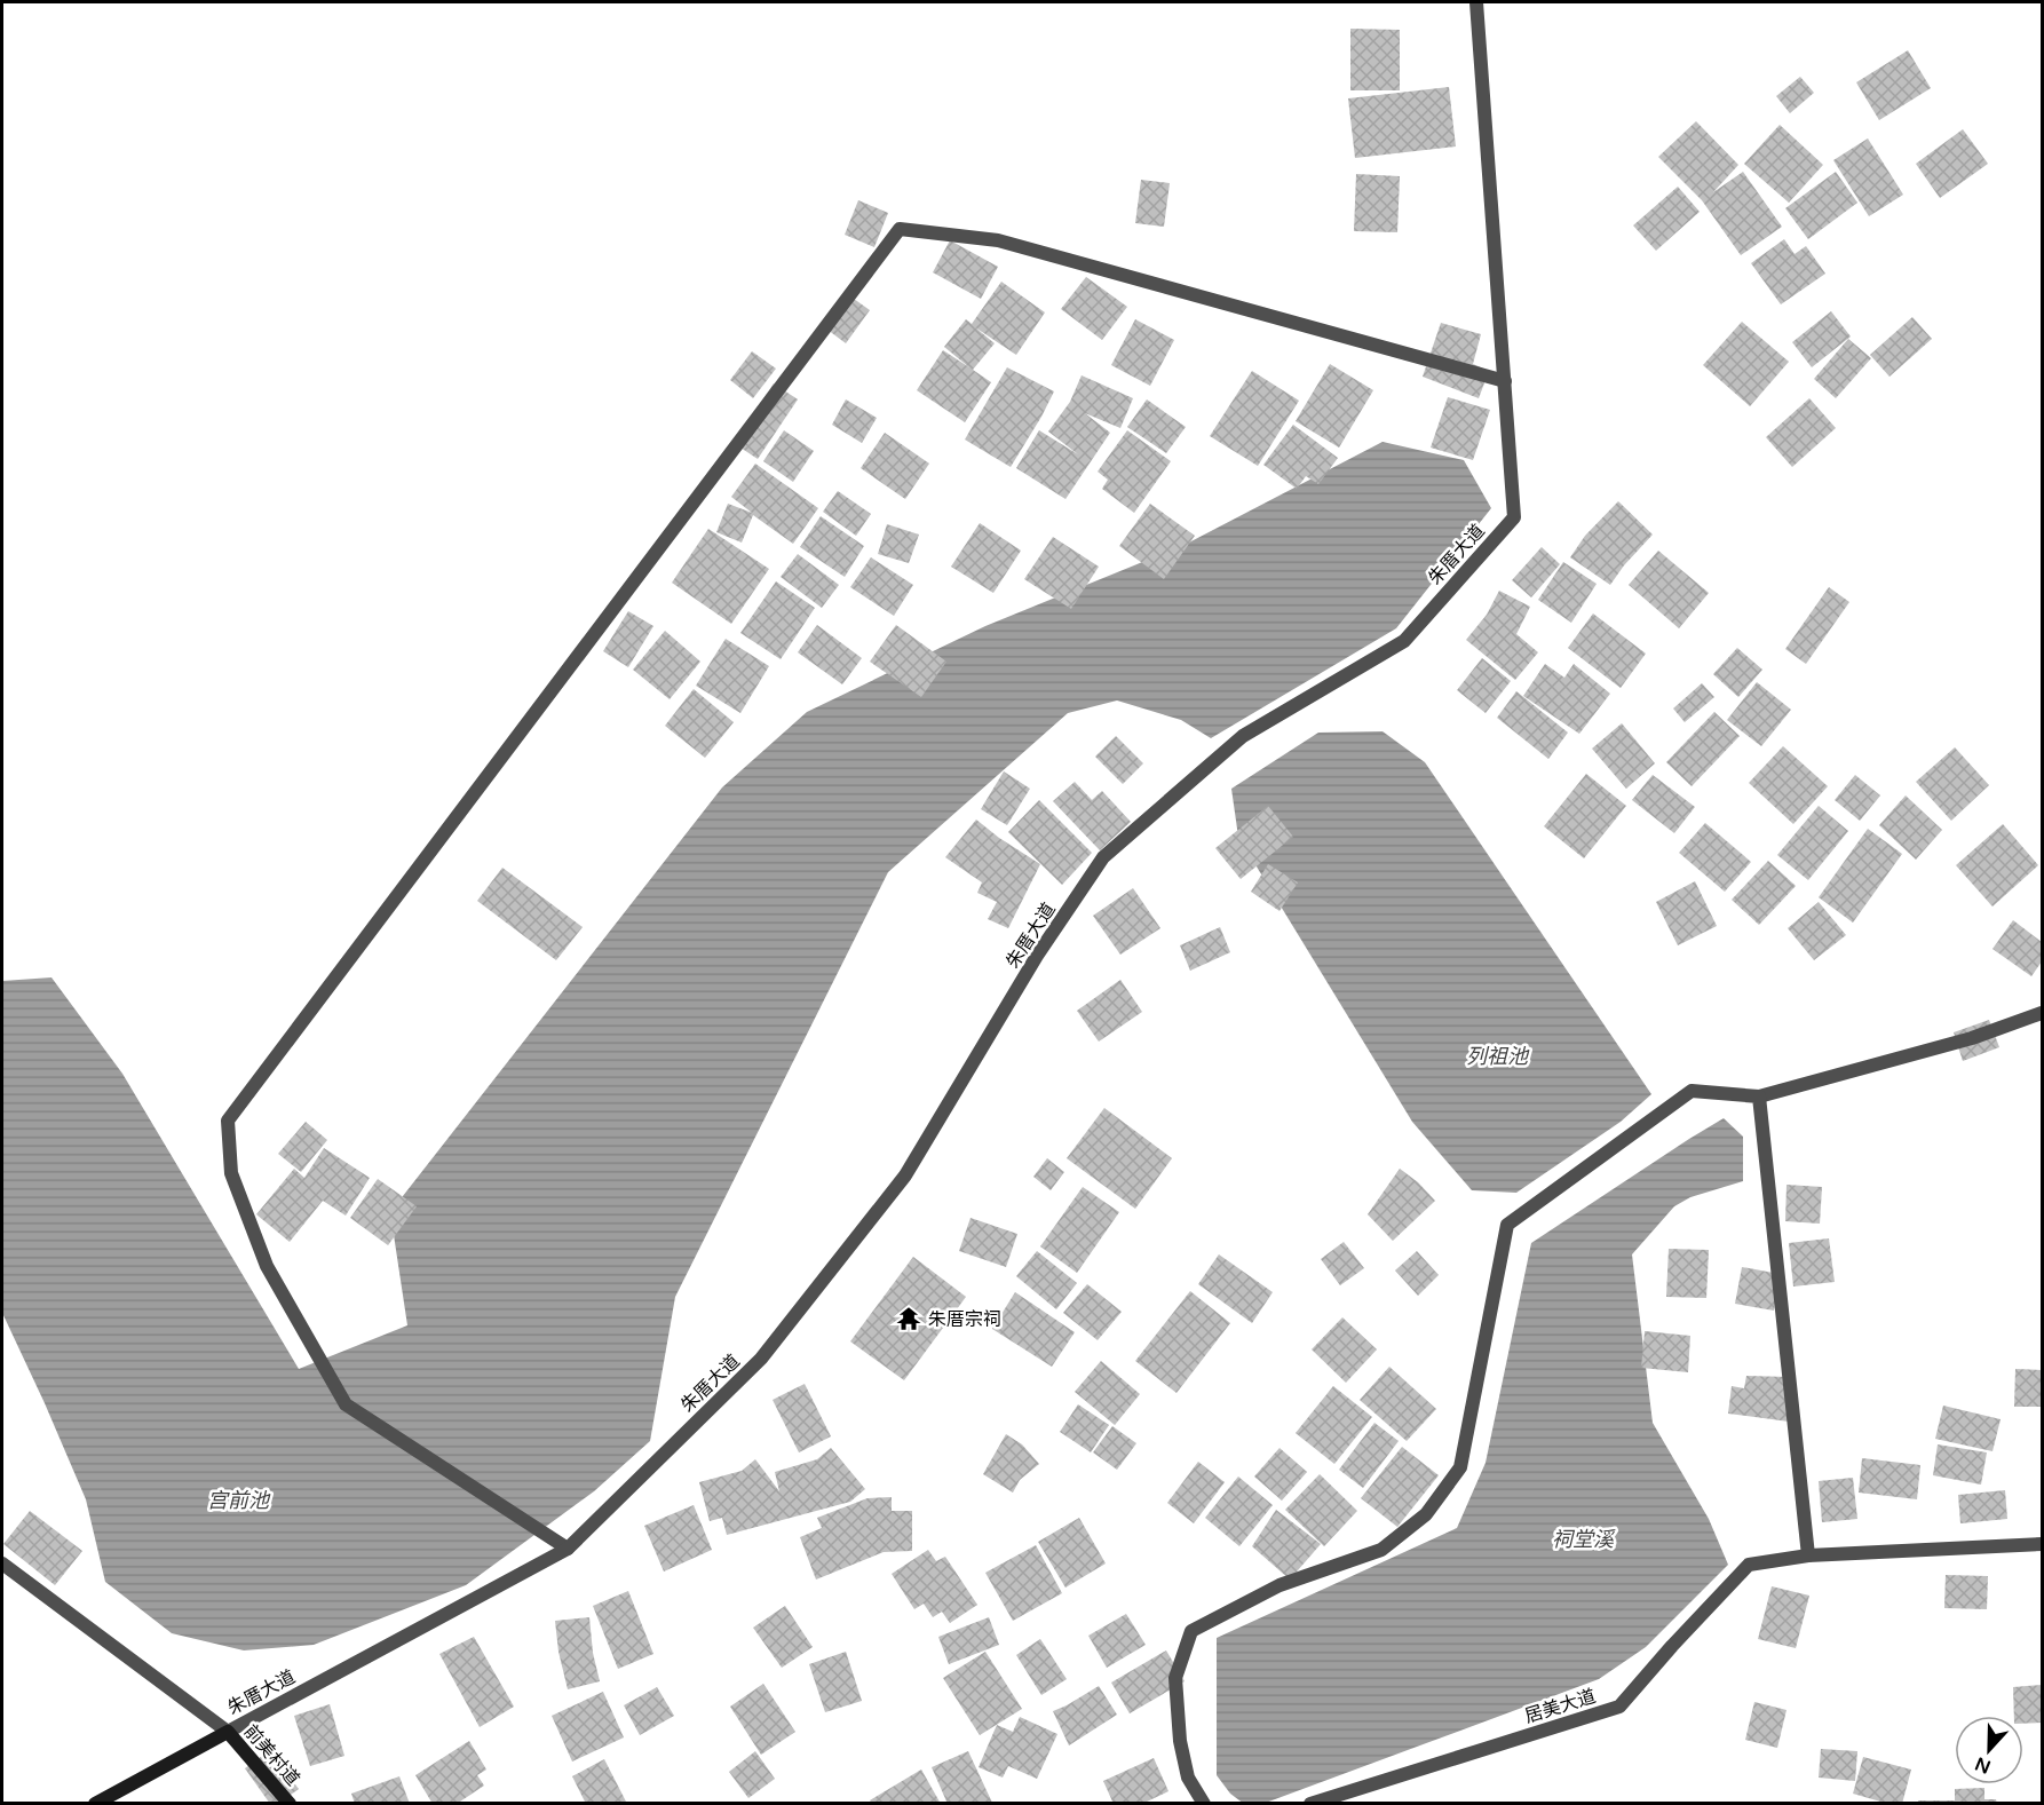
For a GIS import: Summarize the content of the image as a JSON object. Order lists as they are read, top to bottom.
{
  "streets": {
    "street": ["朱厝大道", "居美大道", "前美村道"]
  },
  "crossings": [
    ["朱厝大道", "前美村道"]
  ],
  "water": ["列祖池", "宫前池", "祠堂溪"],
  "places": {
    "temple": ["朱厝宗祠"]
  },
  "north": "bottom"
}
